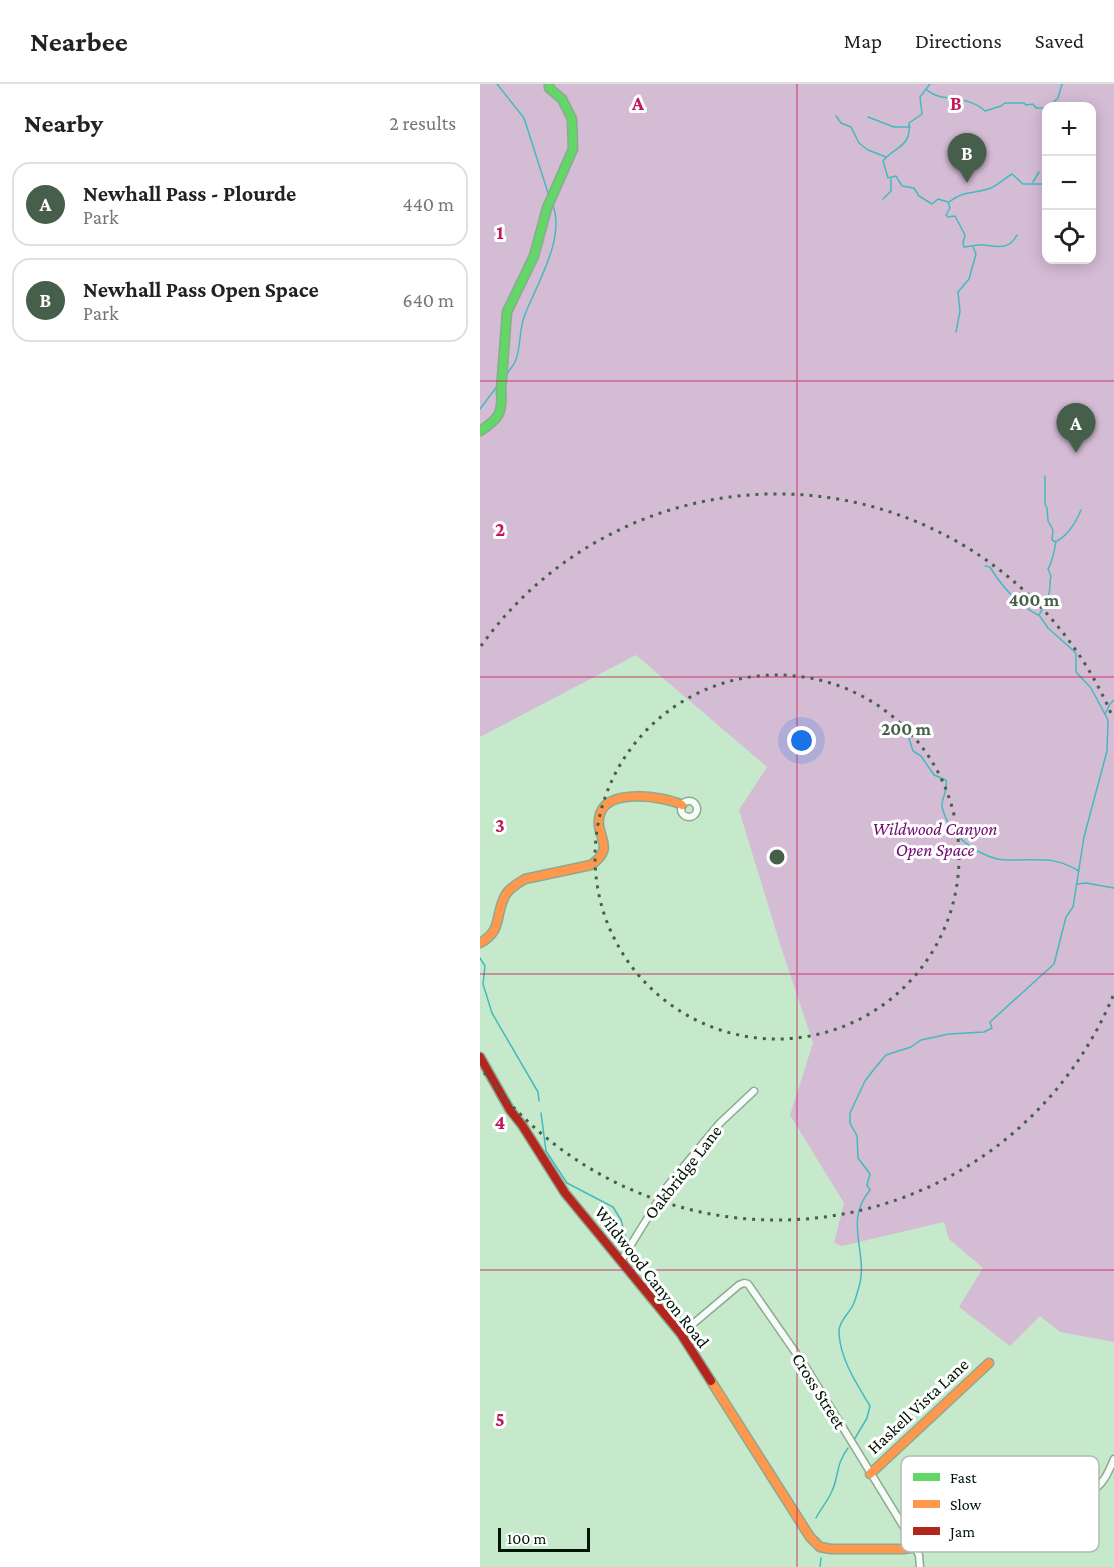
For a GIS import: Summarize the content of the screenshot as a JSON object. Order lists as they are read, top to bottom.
{
  "streets": {
    "street": [
      "Oakbridge Lane",
      "Wildwood Canyon Road",
      "Cross Street",
      "Haskell Vista Lane"
    ]
  },
  "crossings": [
    ["Oakbridge Lane", "Wildwood Canyon Road"],
    ["Wildwood Canyon Road", "Cross Street"],
    ["Cross Street", "Haskell Vista Lane"]
  ],
  "parks": ["Wildwood Canyon Open Space"],
  "legend": ["Fast", "Slow", "Jam"],
  "scale_bar": "100 m",
  "page": {
    "header": "Nearbee",
    "nav": ["Map", "Directions", "Saved"],
    "heading": ["Nearby", "2 results"],
    "map_buttons": ["+", "−"],
    "pins": ["B", "A"],
    "list": [
      {
        "mark": "A",
        "name": "Newhall Pass - Plourde",
        "note": "Park",
        "value": "440 m"
      },
      {
        "mark": "B",
        "name": "Newhall Pass Open Space",
        "note": "Park",
        "value": "640 m"
      }
    ],
    "scale": "100 m"
  },
  "grid": {
    "columns": ["A", "B"],
    "rows": [
      "1",
      "2",
      "3",
      "4",
      "5"
    ]
  },
  "rings": ["400 m", "200 m"]
}
